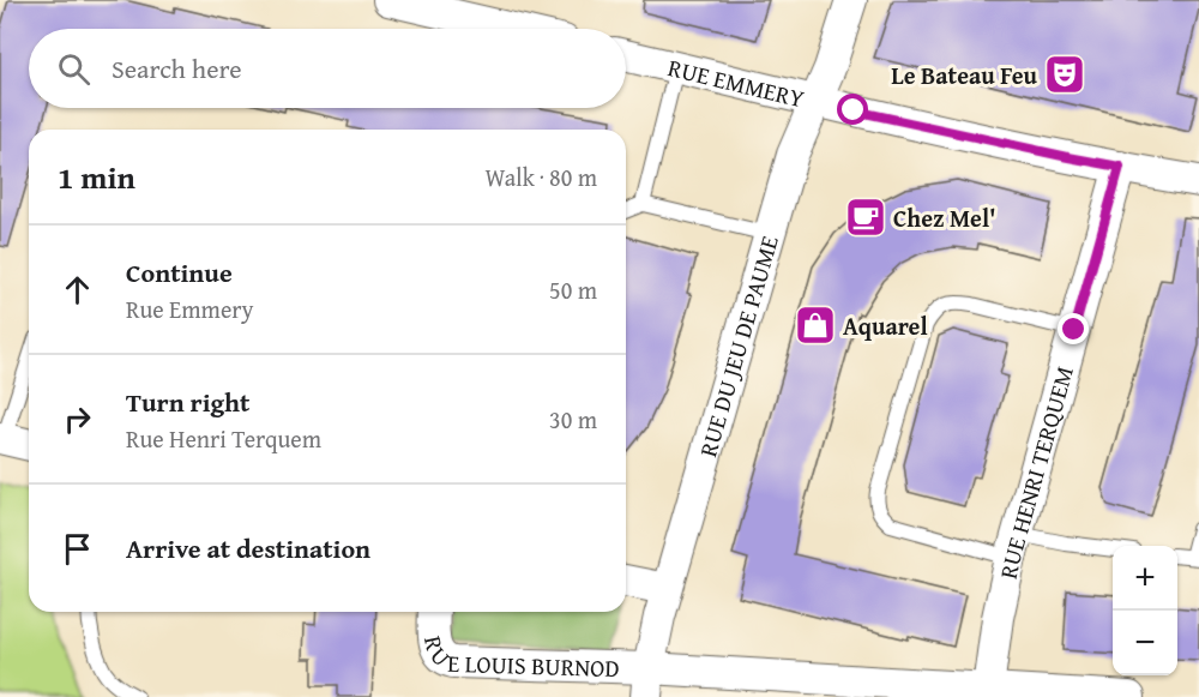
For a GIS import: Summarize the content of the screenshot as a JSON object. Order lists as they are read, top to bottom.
{
  "streets": {
    "street": [
      "RUE EMMERY",
      "RUE DU JEU DE PAUME",
      "RUE HENRI TERQUEM",
      "RUE LOUIS BURNOD"
    ]
  },
  "crossings": [
    ["RUE EMMERY", "RUE DU JEU DE PAUME"],
    ["RUE EMMERY", "RUE HENRI TERQUEM"],
    ["RUE DU JEU DE PAUME", "RUE LOUIS BURNOD"]
  ],
  "places": {
    "theatre": ["Le Bateau Feu"],
    "cafe": ["Chez Mel'"],
    "shop": ["Aquarel"]
  },
  "page": {
    "search": "Search here",
    "heading": ["1 min", "Walk · 80 m"],
    "list": [
      ["Continue", "Rue Emmery", "50 m"],
      ["Turn right", "Rue Henri Terquem", "30 m"],
      "Arrive at destination"
    ],
    "map_buttons": ["+", "−"]
  }
}
